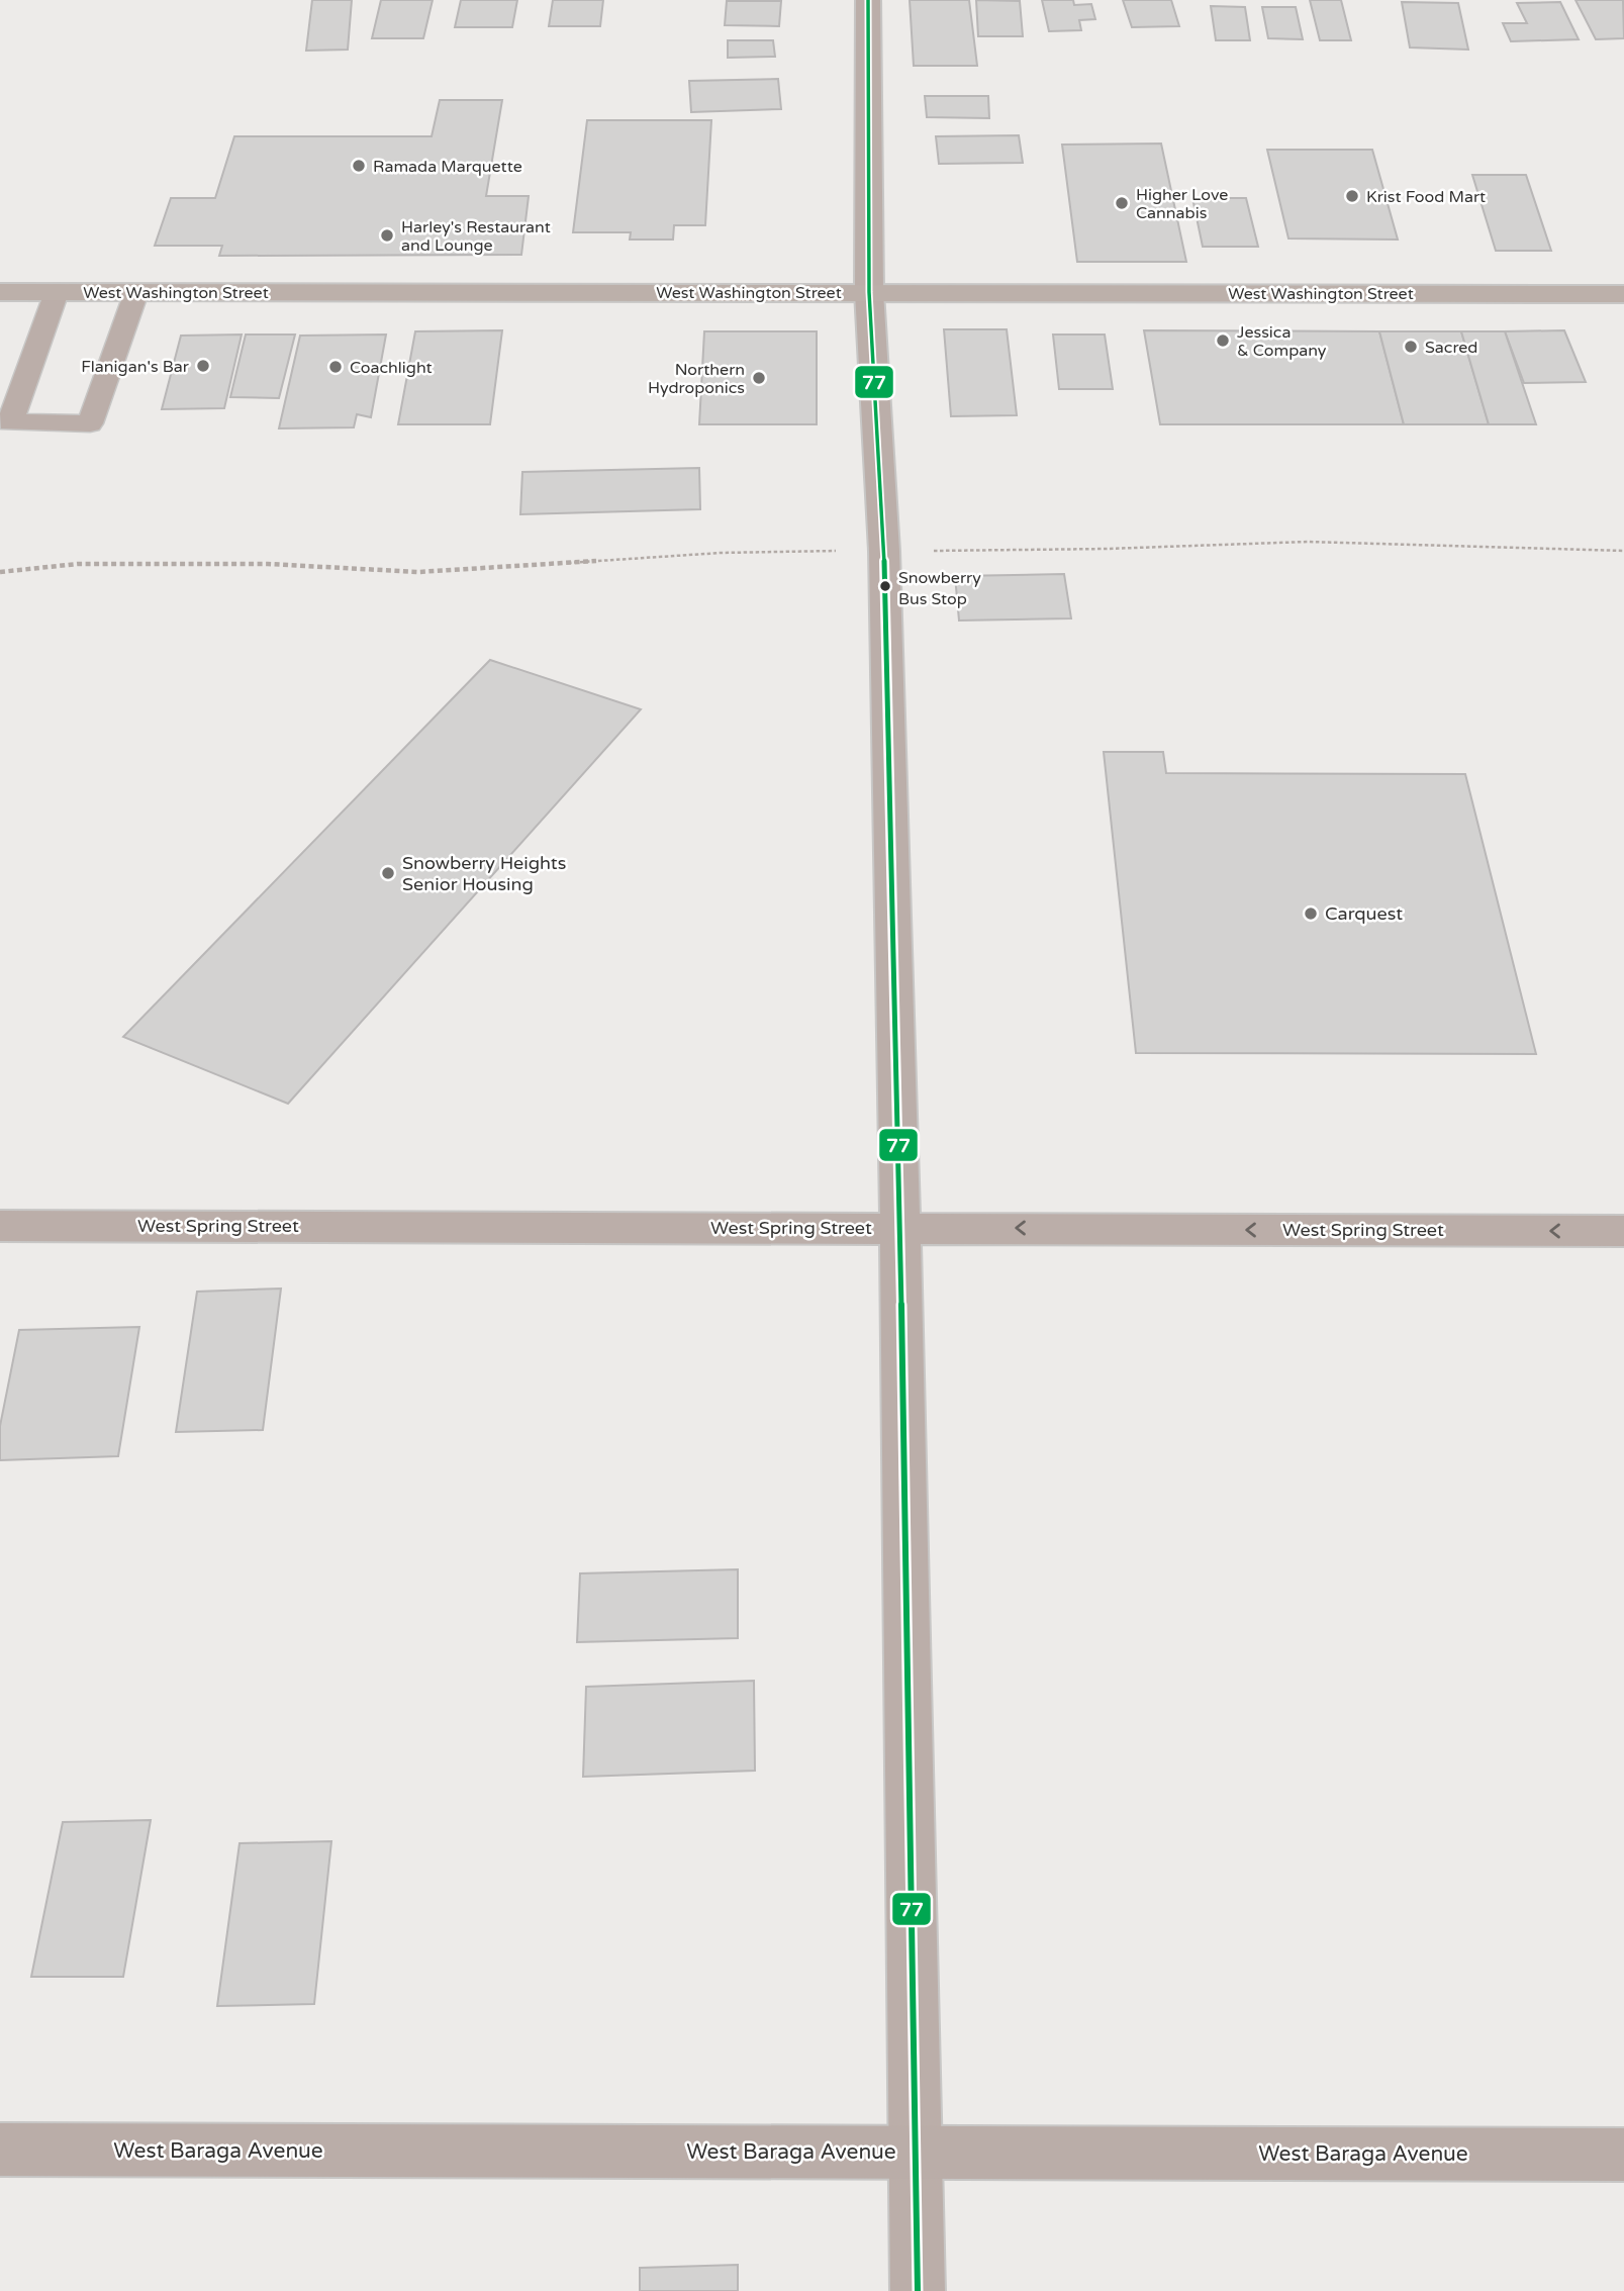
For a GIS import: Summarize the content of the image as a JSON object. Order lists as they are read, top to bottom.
{
  "streets": {
    "main road": ["West Washington Street"],
    "street": ["West Spring Street", "West Baraga Avenue"]
  },
  "one_way": ["West Spring Street"],
  "places": [
    "Ramada Marquette",
    "Krist Food Mart",
    "Higher Love Cannabis",
    "Harley's Restaurant and Lounge",
    "Jessica & Company",
    "Sacred",
    "Flanigan's Bar",
    "Coachlight",
    "Northern Hydroponics",
    "Snowberry Bus Stop",
    "Snowberry Heights Senior Housing",
    "Carquest"
  ],
  "lines": ["transit line 77"]
}
